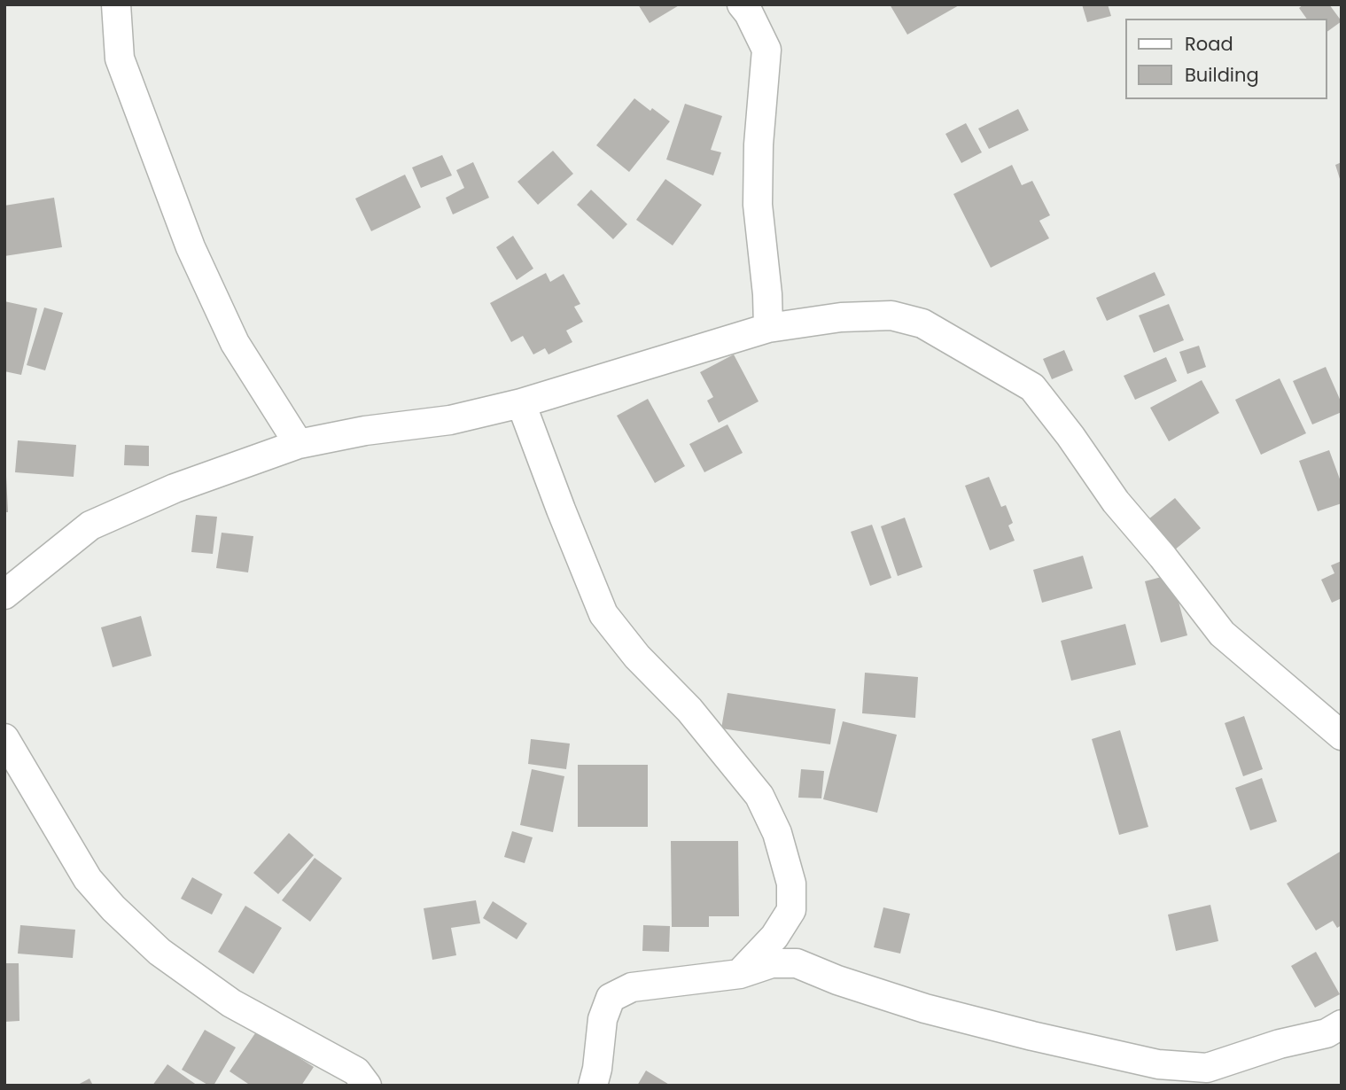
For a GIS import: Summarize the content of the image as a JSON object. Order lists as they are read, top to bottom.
{
  "legend": ["Road", "Building"]
}
